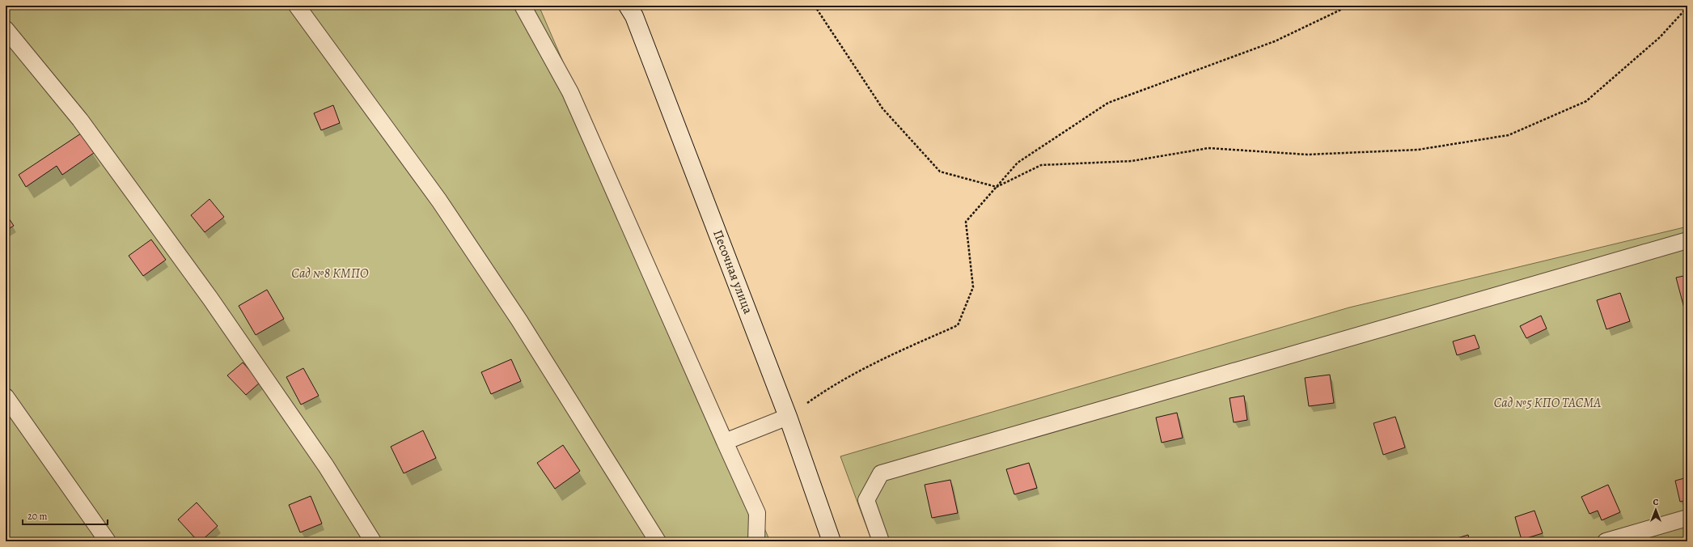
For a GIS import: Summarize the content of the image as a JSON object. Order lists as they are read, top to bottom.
{
  "streets": {
    "main road": ["Песочная улица"]
  },
  "parks": ["Сад №8 КМПО", "Сад №5 КПО ТАСМА"],
  "scale_bar": "20 m",
  "north": "top"
}
